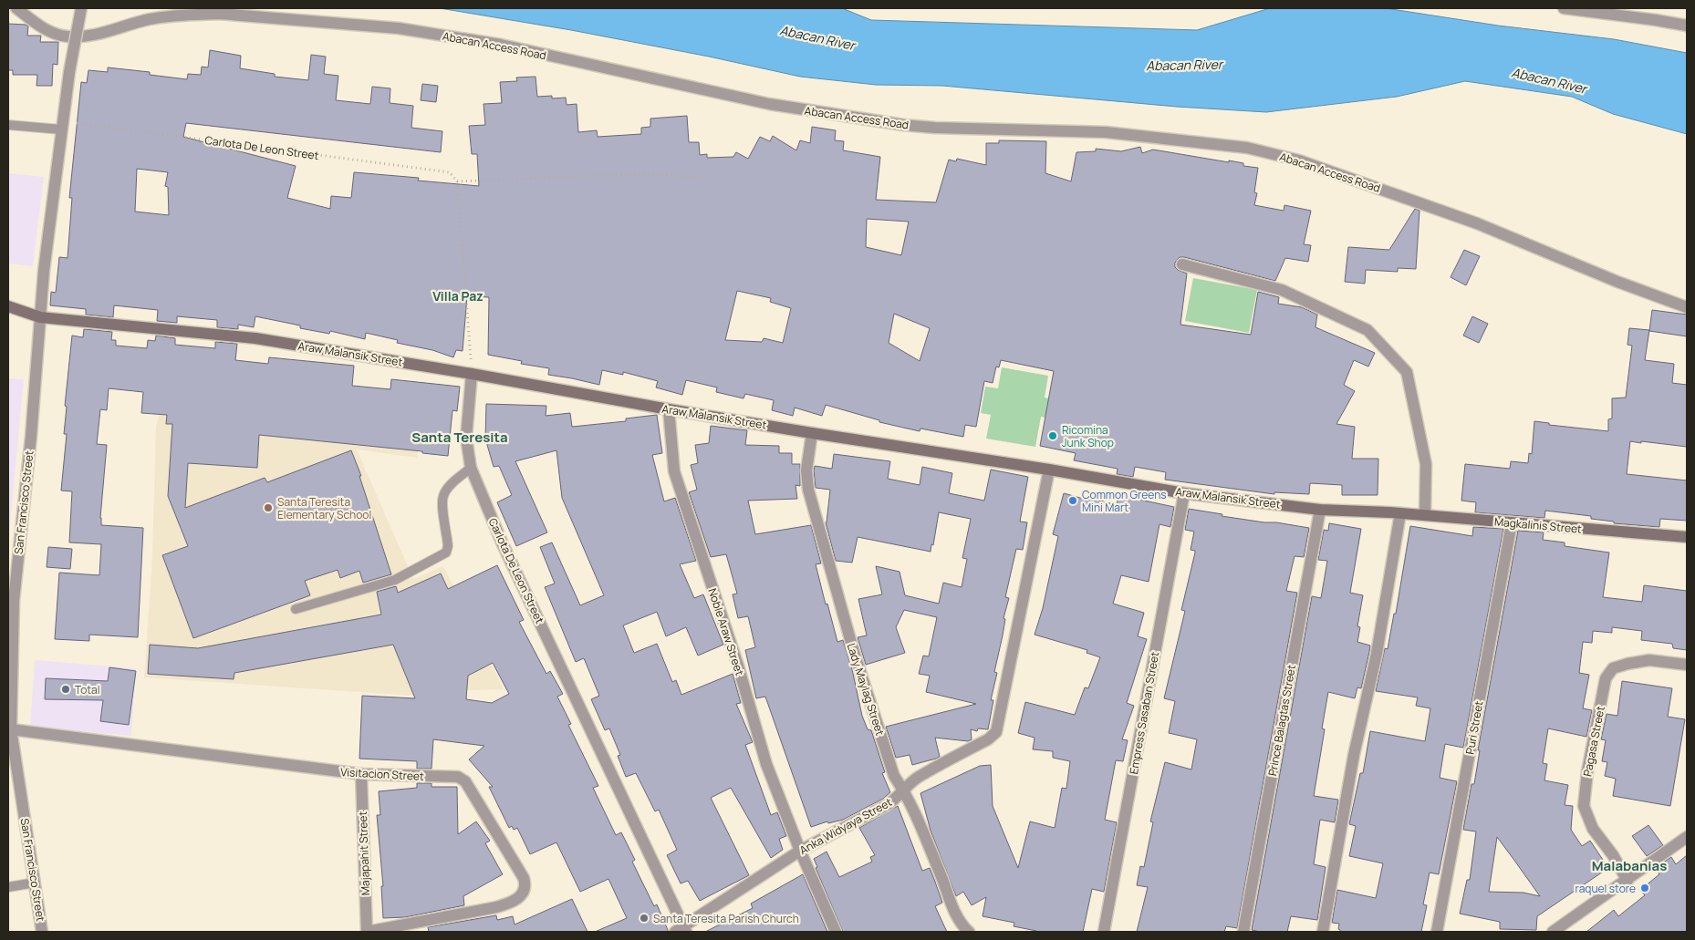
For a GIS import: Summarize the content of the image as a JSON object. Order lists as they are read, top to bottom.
{
  "streets": {
    "main road": ["Araw Malansik Street", "Magkalinis Street"],
    "street": [
      "Abacan Access Road",
      "Carlota De Leon Street",
      "San Francisco Street",
      "Noble Araw Street",
      "Lady Maylag Street",
      "Empress Sasaban Street",
      "Prince Balagtas Street",
      "Puri Street",
      "Pagasa Street",
      "Visitacion Street",
      "Anka Widyaya Street",
      "Majapahit Street"
    ]
  },
  "crossings": [
    ["Carlota De Leon Street", "Araw Malansik Street"],
    ["Carlota De Leon Street", "San Francisco Street"],
    ["Carlota De Leon Street", "Anka Widyaya Street"],
    ["Araw Malansik Street", "San Francisco Street"],
    ["Araw Malansik Street", "Magkalinis Street"],
    ["Araw Malansik Street", "Noble Araw Street"],
    ["Araw Malansik Street", "Lady Maylag Street"],
    ["Araw Malansik Street", "Empress Sasaban Street"],
    ["Araw Malansik Street", "Prince Balagtas Street"],
    ["Araw Malansik Street", "Anka Widyaya Street"],
    ["San Francisco Street", "Visitacion Street"],
    ["Magkalinis Street", "Puri Street"],
    ["Noble Araw Street", "Anka Widyaya Street"],
    ["Lady Maylag Street", "Anka Widyaya Street"],
    ["Visitacion Street", "Majapahit Street"]
  ],
  "districts": ["Villa Paz", "Santa Teresita", "Malabanias"],
  "water": ["Abacan River"],
  "places": [
    "Ricomina Junk Shop",
    "Common Greens Mini Mart",
    "Santa Teresita Elementary School",
    "Total",
    "raquel store",
    "Santa Teresita Parish Church"
  ]
}
